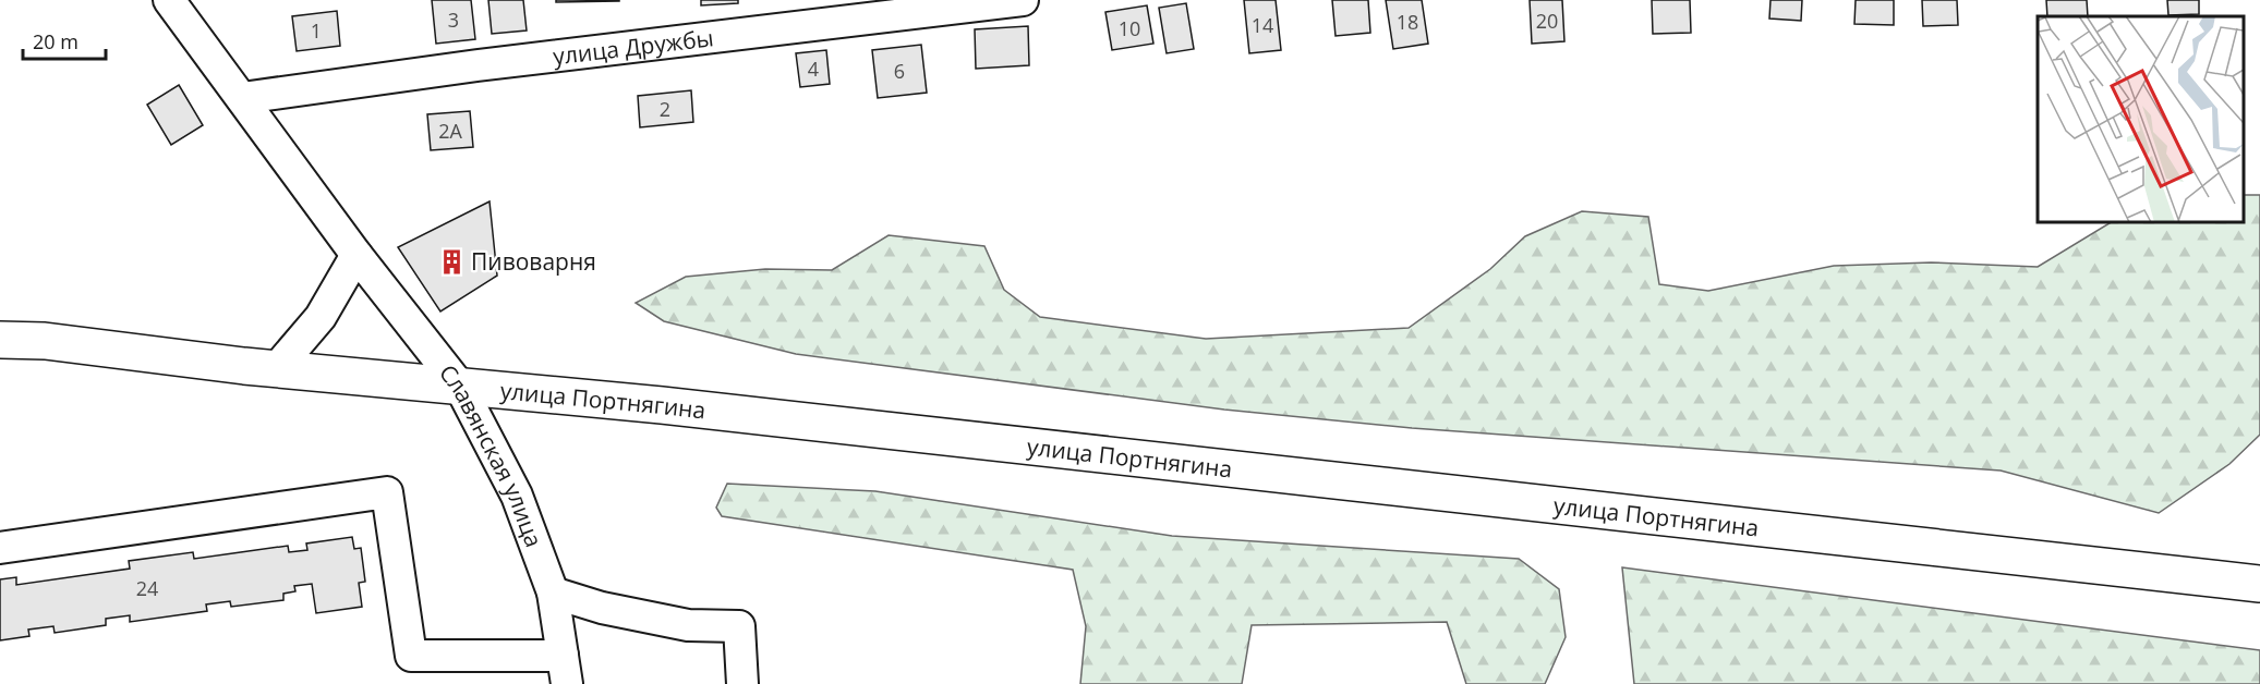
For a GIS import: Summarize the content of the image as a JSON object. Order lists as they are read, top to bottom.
{
  "streets": {
    "main road": ["улица Портнягина"],
    "street": ["улица Дружбы", "Славянская улица"]
  },
  "crossings": [
    ["улица Дружбы", "Славянская улица"],
    ["улица Портнягина", "Славянская улица"]
  ],
  "places": {
    "building": ["Пивоварня"]
  },
  "house_numbers": [
    "3",
    "20",
    "18",
    "14",
    "10",
    "1",
    "4",
    "6",
    "2",
    "2А",
    "24"
  ],
  "scale_bar": "20 m"
}
